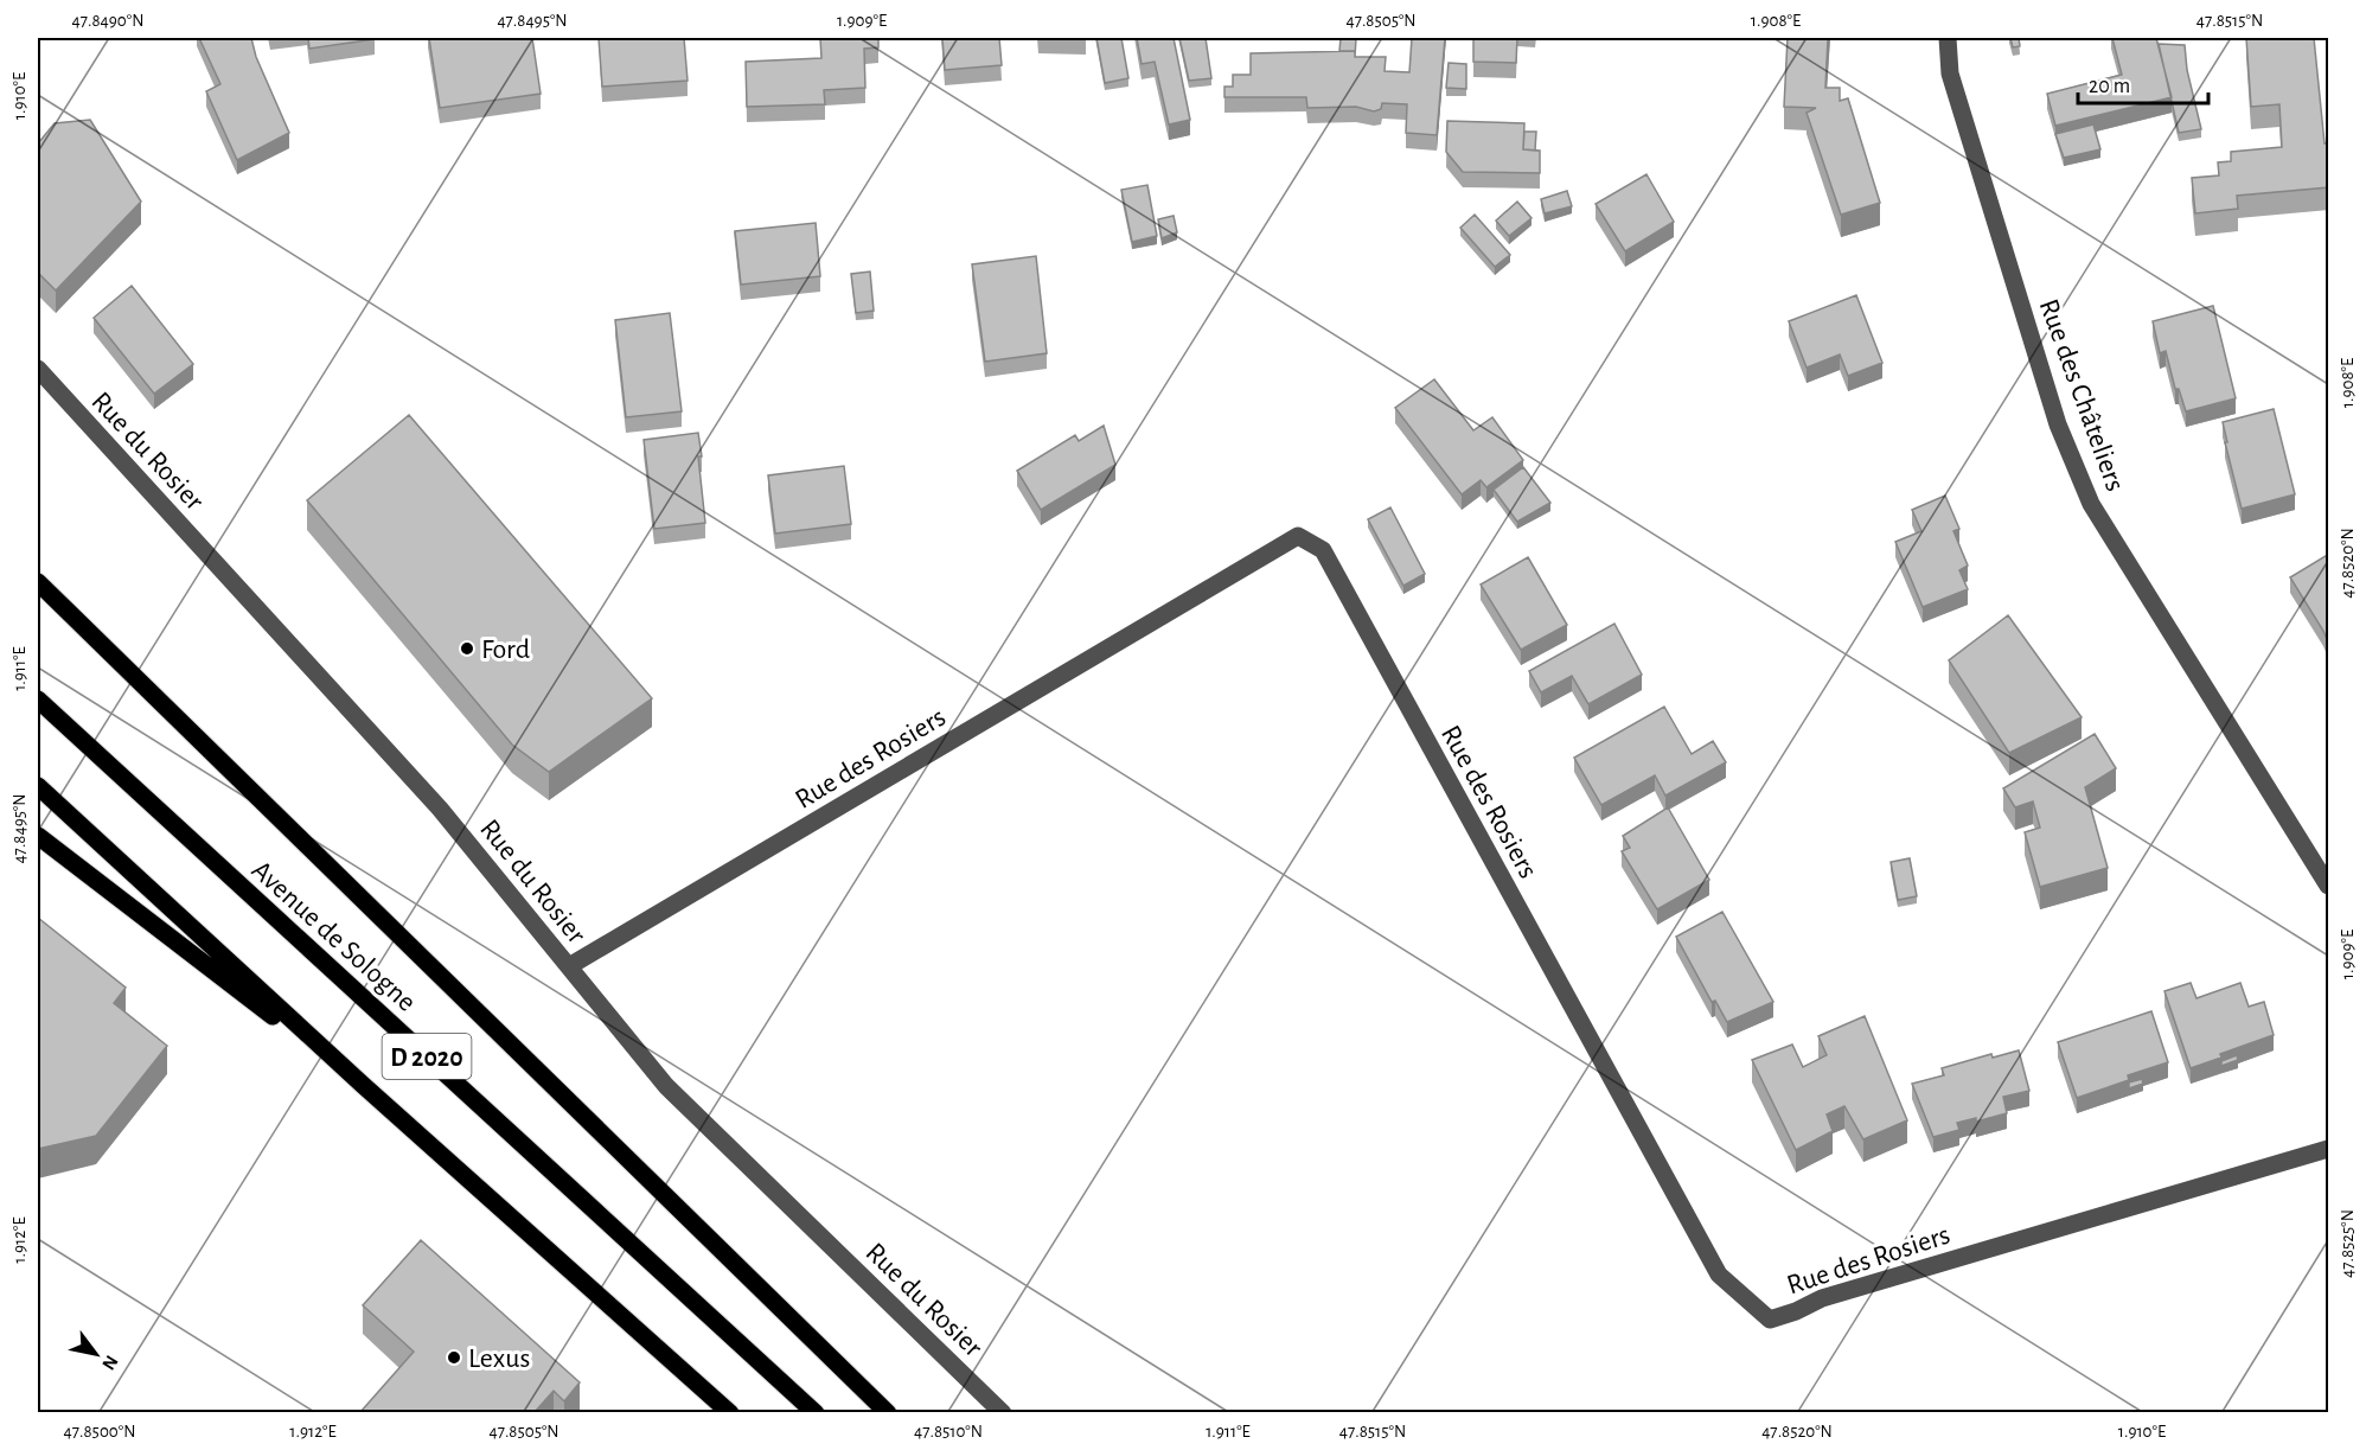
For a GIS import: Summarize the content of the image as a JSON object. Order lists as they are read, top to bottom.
{
  "streets": {
    "main road": ["Avenue de Sologne", "D 2020"],
    "street": ["Rue des Châteliers", "Rue du Rosier", "Rue des Rosiers"]
  },
  "crossings": [
    ["Rue du Rosier", "Rue des Rosiers"]
  ],
  "places": ["Ford", "Lexus"],
  "scale_bar": "20 m",
  "north": "bottom right",
  "coordinates": [
    "47.8490°N",
    "47.8495°N",
    "1.909°E",
    "47.8505°N",
    "1.908°E",
    "47.8515°N",
    "1.910°E",
    "47.8520°N",
    "1.911°E",
    "1.912°E",
    "47.8525°N",
    "47.8500°N",
    "47.8510°N"
  ]
}
